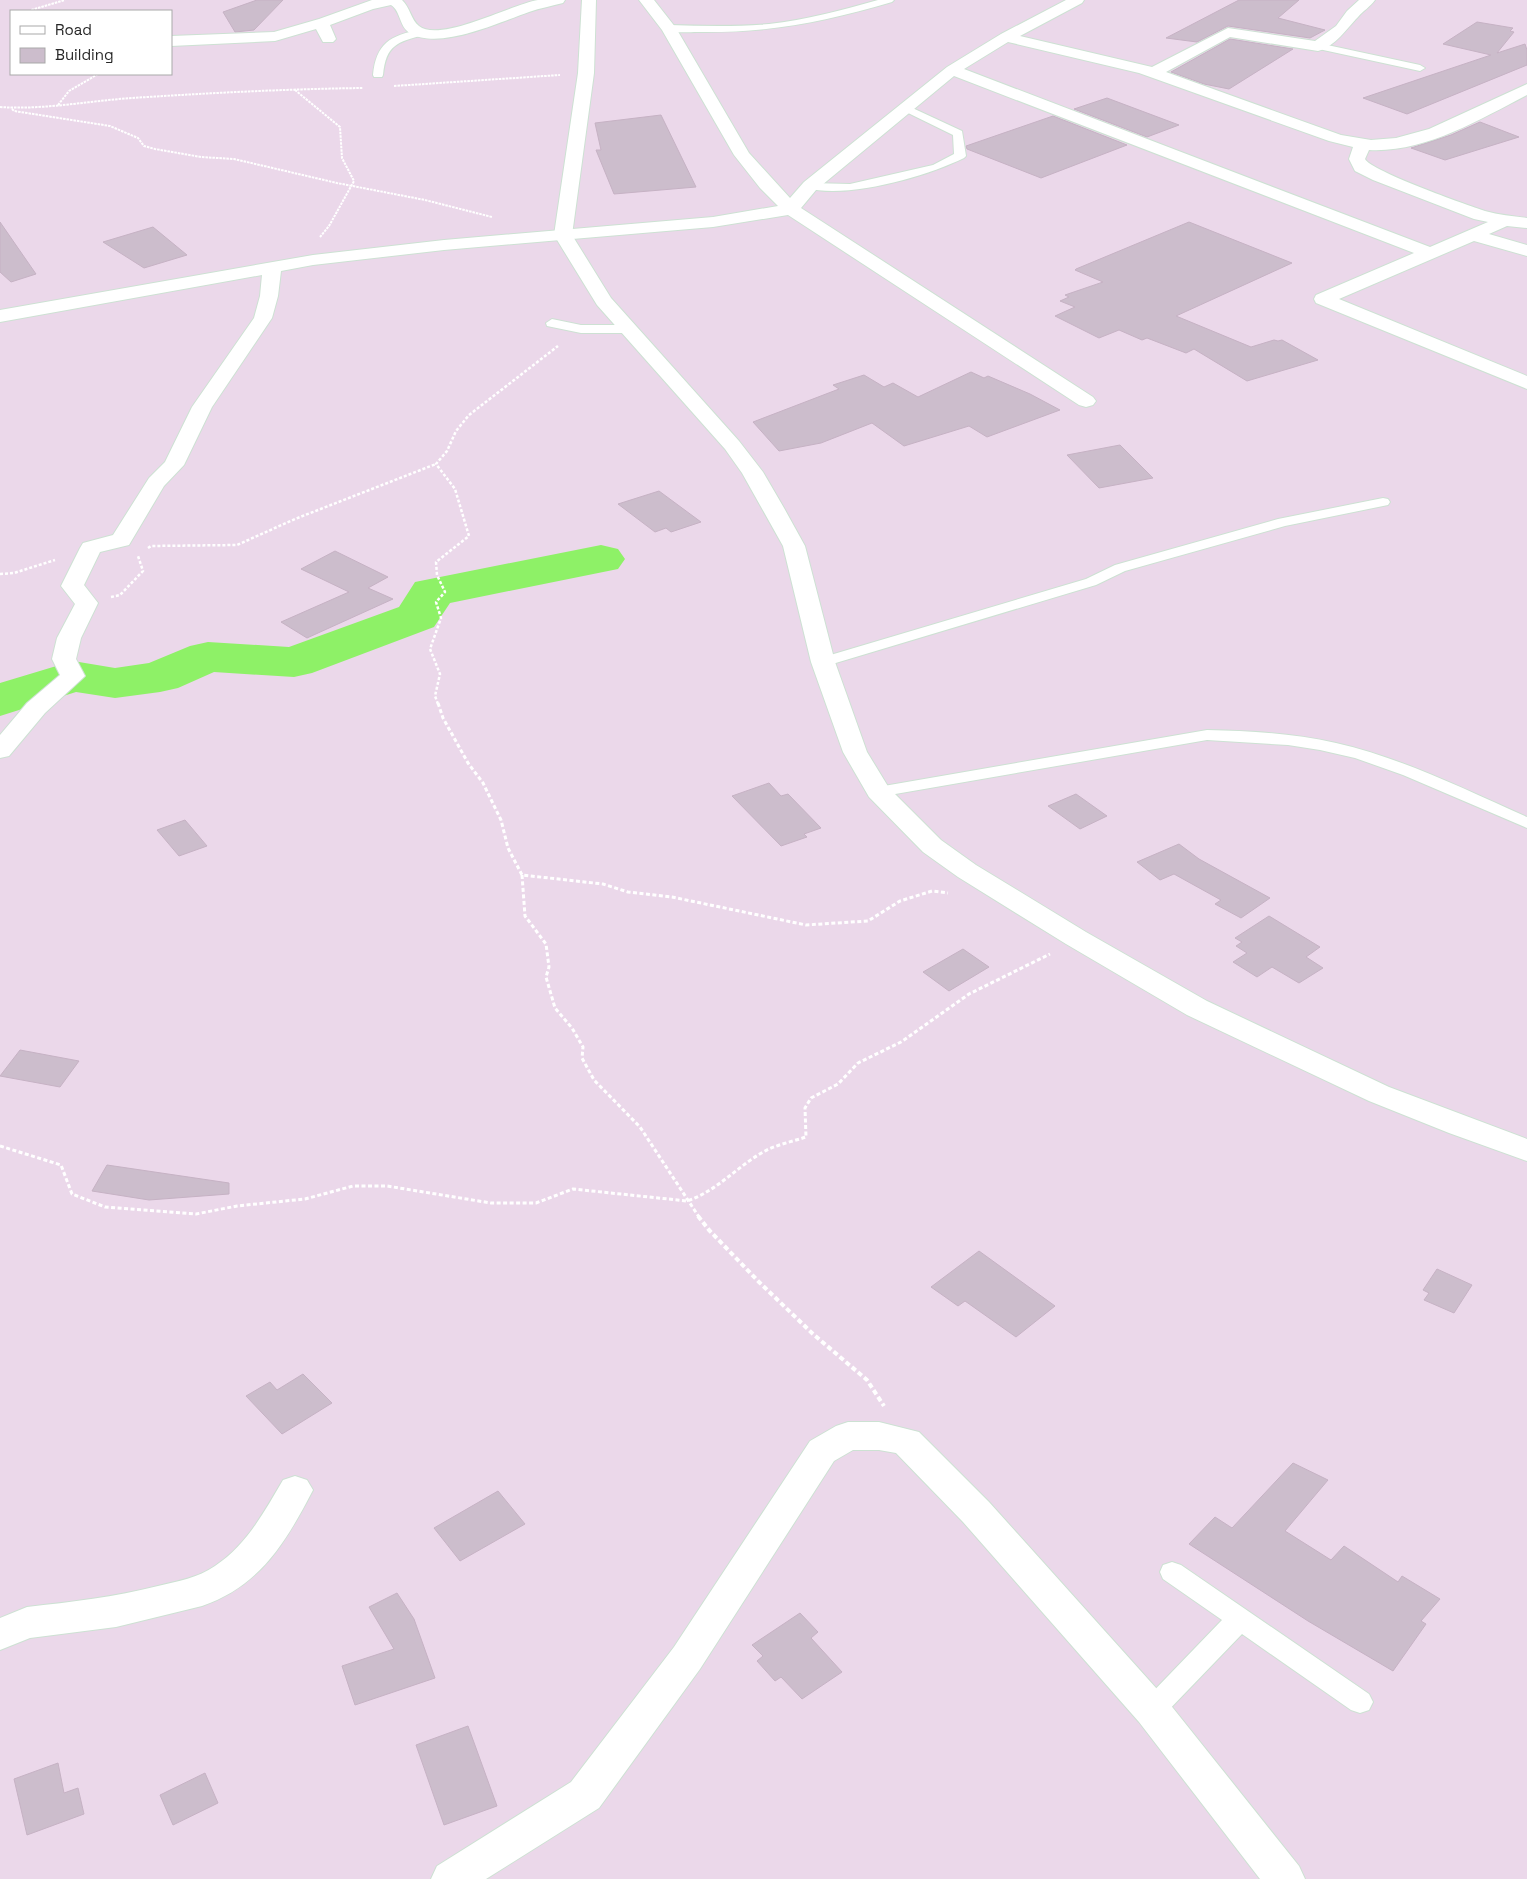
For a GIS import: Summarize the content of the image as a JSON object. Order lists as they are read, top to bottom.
{
  "legend": ["Road", "Building"]
}
